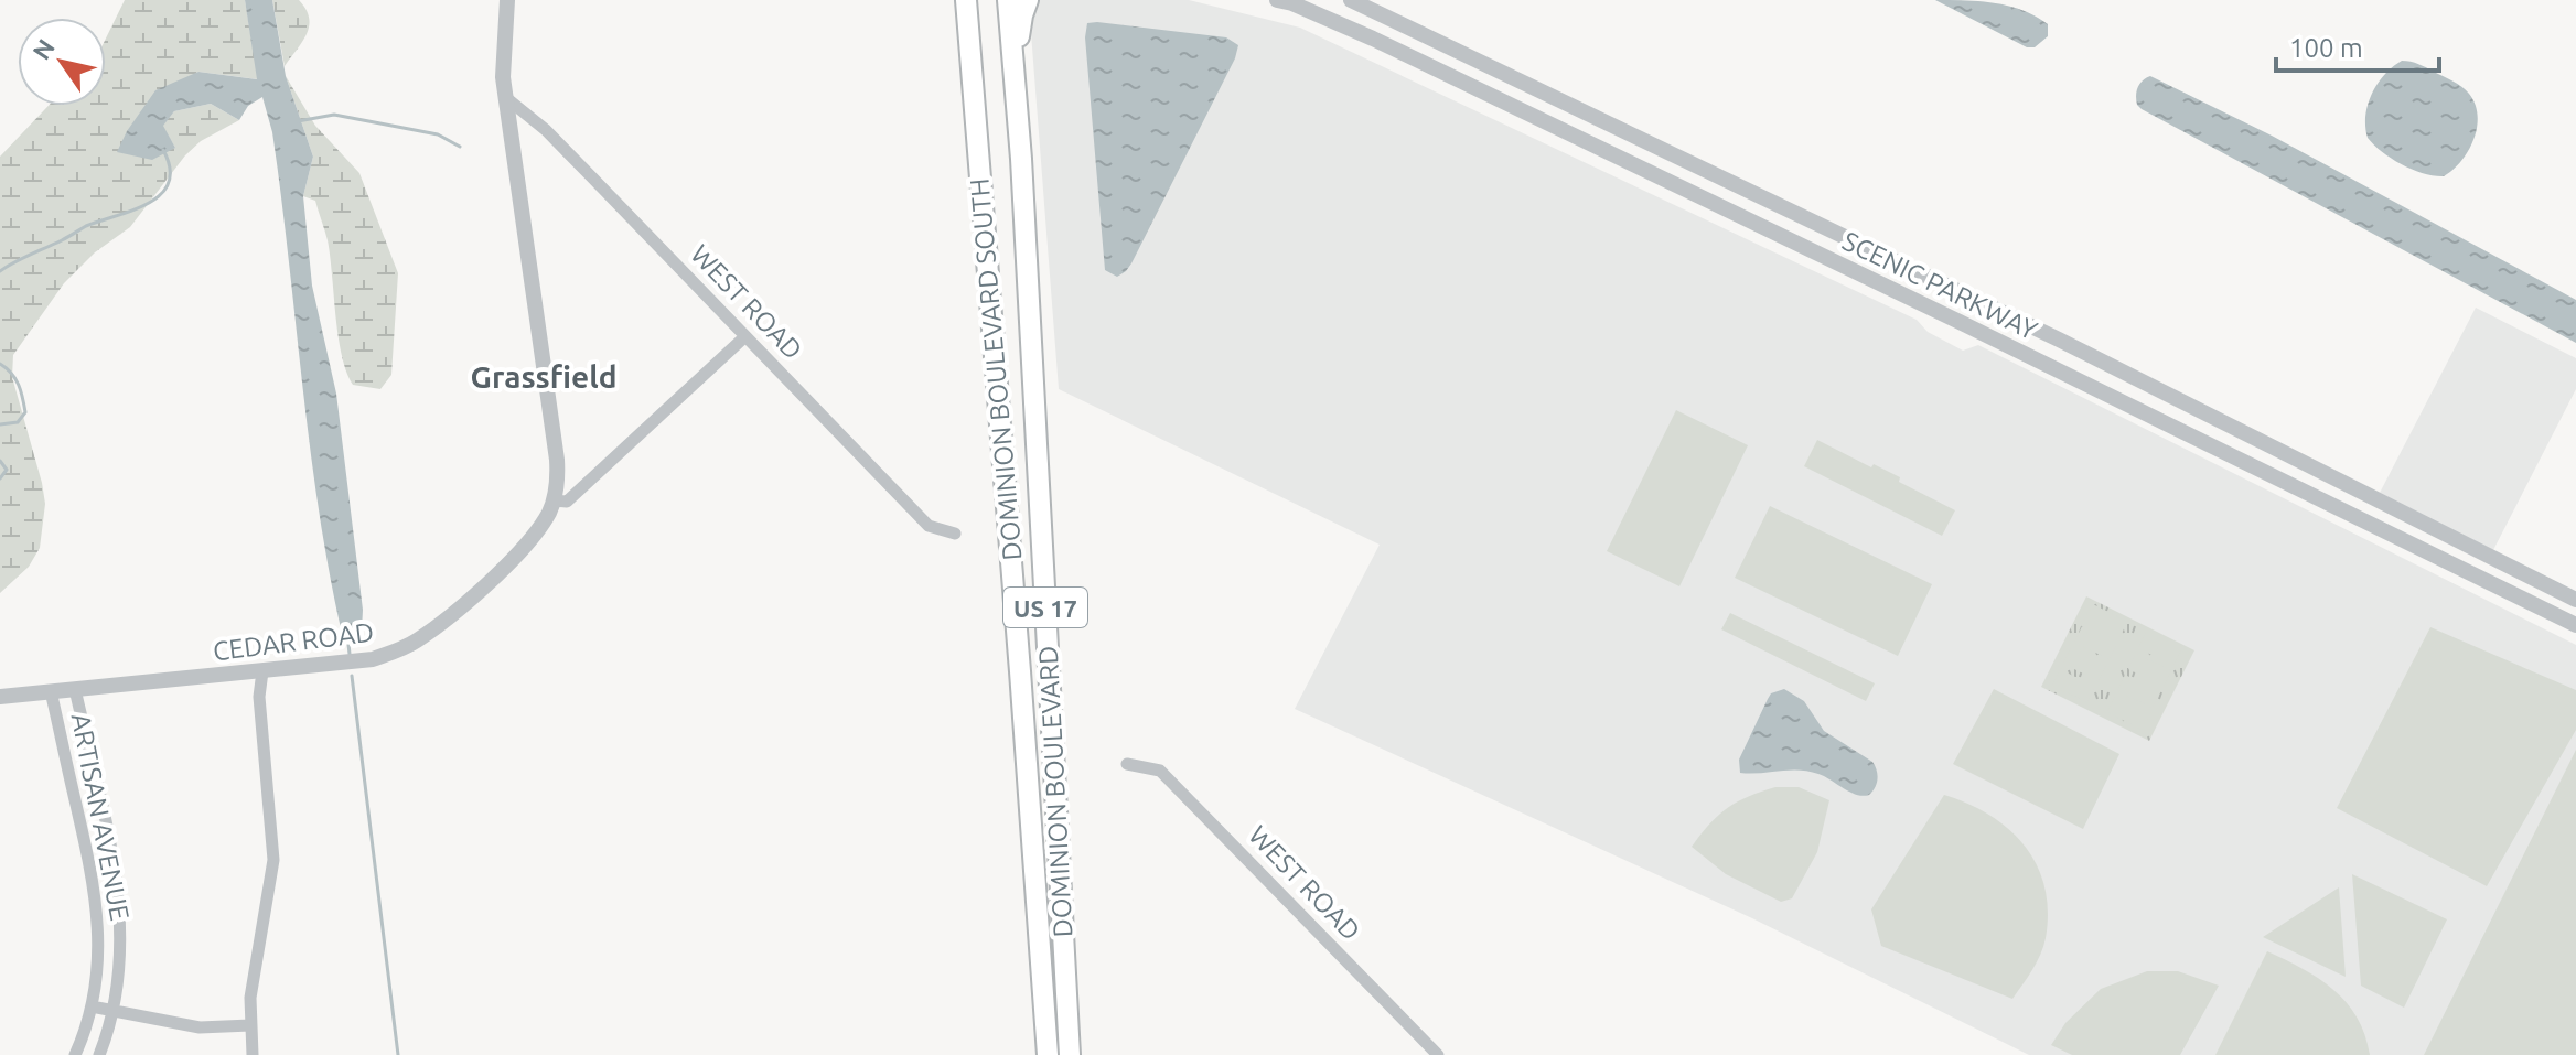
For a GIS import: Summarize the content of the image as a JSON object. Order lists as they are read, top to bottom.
{
  "streets": {
    "highway": ["DOMINION BOULEVARD SOUTH", "US 17", "DOMINION BOULEVARD"],
    "street": [
      "SCENIC PARKWAY",
      "WEST ROAD",
      "CEDAR ROAD",
      "ARTISAN AVENUE"
    ]
  },
  "crossings": [
    ["DOMINION BOULEVARD SOUTH", "DOMINION BOULEVARD"],
    ["CEDAR ROAD", "ARTISAN AVENUE"]
  ],
  "districts": ["Grassfield"],
  "scale_bar": "100 m",
  "north": "top left"
}
